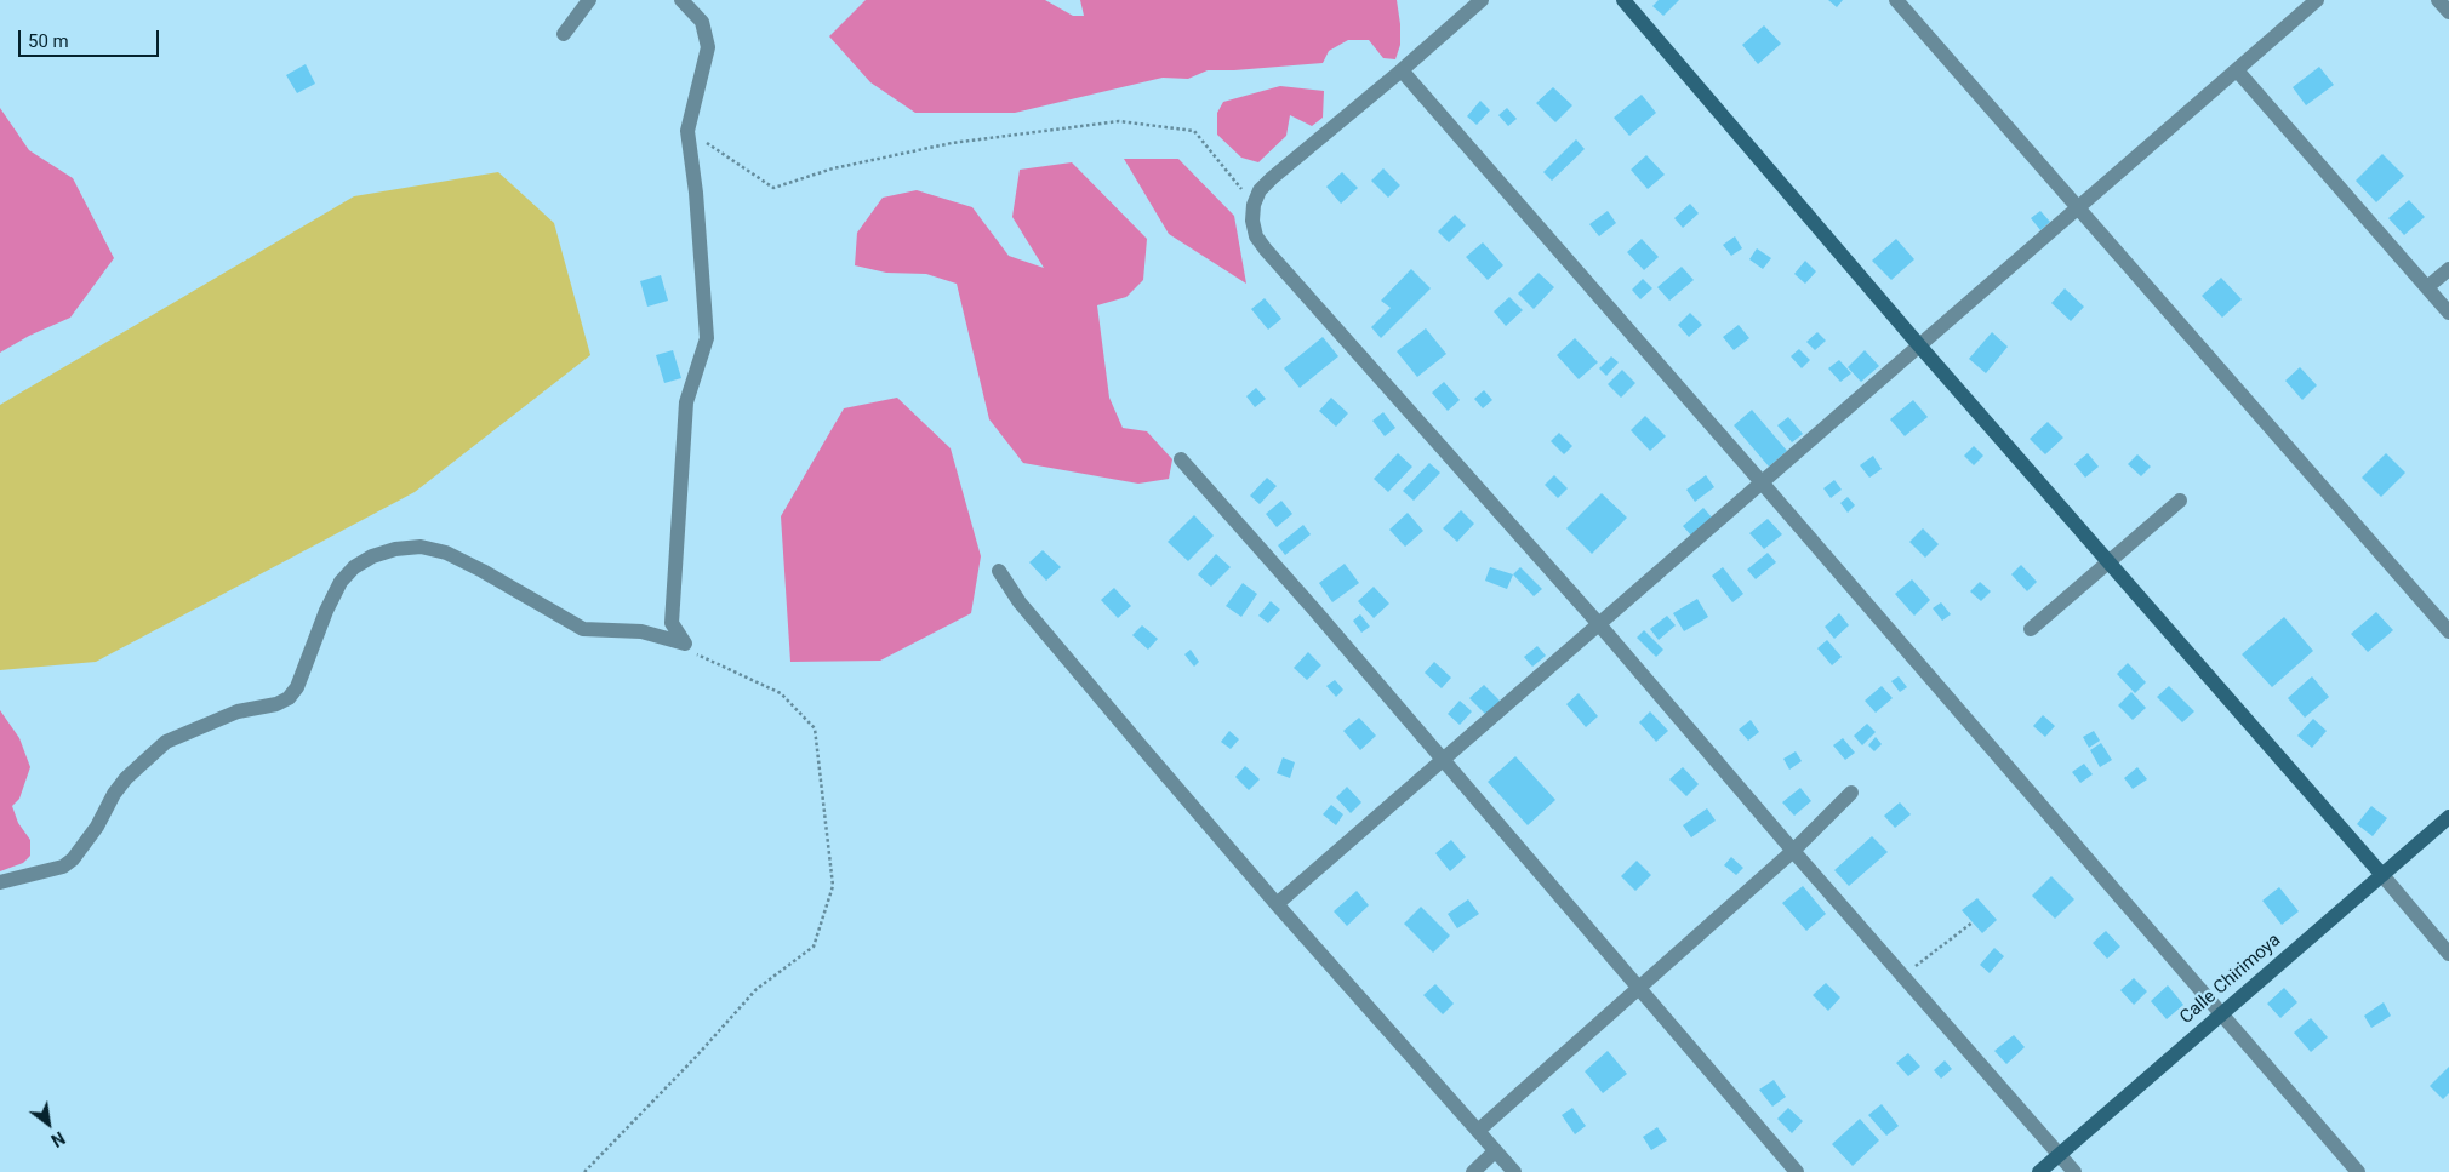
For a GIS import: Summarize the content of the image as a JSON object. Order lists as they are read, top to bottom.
{
  "streets": {
    "street": ["Calle Chirimoya"]
  },
  "scale_bar": "50 m",
  "north": "bottom right"
}
